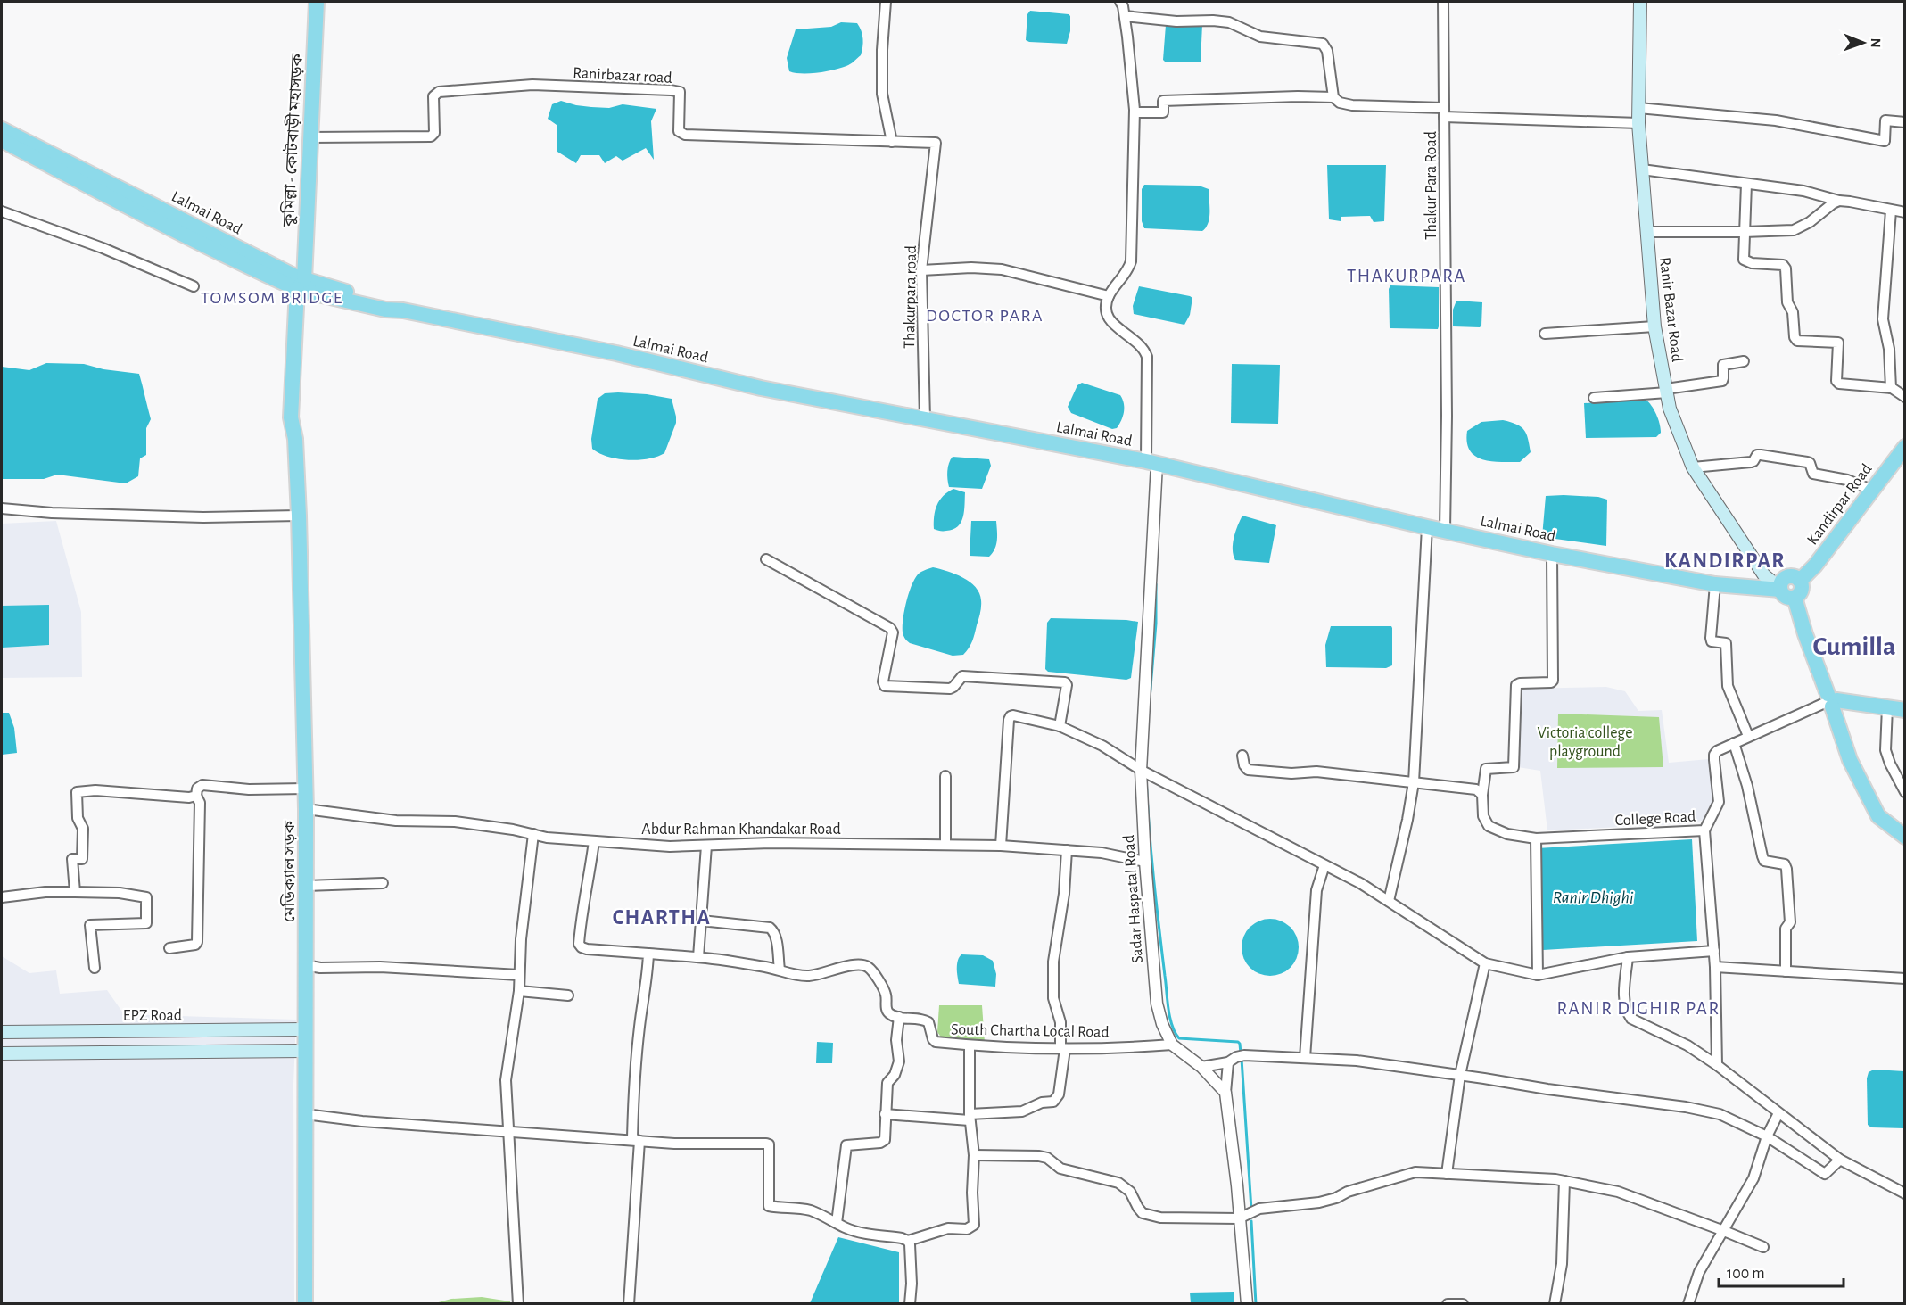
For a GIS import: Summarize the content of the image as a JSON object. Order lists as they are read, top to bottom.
{
  "streets": {
    "main road": [
      "কুমিল্লা - কোটবাড়ী মহাসড়ক",
      "Lalmai Road",
      "Ranir Bazar Road",
      "Kandirpar Road",
      "মেডিক্যাল সড়ক",
      "EPZ Road"
    ],
    "street": [
      "Ranirbazar road",
      "Thakur Para Road",
      "Thakurpara road",
      "College Road",
      "Abdur Rahman Khandakar Road",
      "Sadar Haspatal Road",
      "South Chartha Local Road"
    ]
  },
  "crossings": [
    ["Ranirbazar road", "কুমিল্লা - কোটবাড়ী মহাসড়ক"],
    ["Ranirbazar road", "Thakurpara road"],
    ["কুমিল্লা - কোটবাড়ী মহাসড়ক", "Lalmai Road"],
    ["কুমিল্লা - কোটবাড়ী মহাসড়ক", "মেডিক্যাল সড়ক"],
    ["Thakur Para Road", "Lalmai Road"],
    ["Lalmai Road", "Thakurpara road"],
    ["Lalmai Road", "Ranir Bazar Road"],
    ["Lalmai Road", "Kandirpar Road"],
    ["Lalmai Road", "মেডিক্যাল সড়ক"],
    ["Lalmai Road", "Sadar Haspatal Road"],
    ["Ranir Bazar Road", "Kandirpar Road"],
    ["Abdur Rahman Khandakar Road", "মেডিক্যাল সড়ক"],
    ["Abdur Rahman Khandakar Road", "Sadar Haspatal Road"],
    ["মেডিক্যাল সড়ক", "EPZ Road"],
    ["Sadar Haspatal Road", "South Chartha Local Road"]
  ],
  "districts": [
    "THAKURPARA",
    "TOMSOM BRIDGE",
    "DOCTOR PARA",
    "KANDIRPAR",
    "Cumilla",
    "CHARTHA",
    "RANIR DIGHIR PAR"
  ],
  "water": ["Ranir Dhighi"],
  "parks": ["Victoria college playground"],
  "scale_bar": "100 m",
  "north": "right"
}
